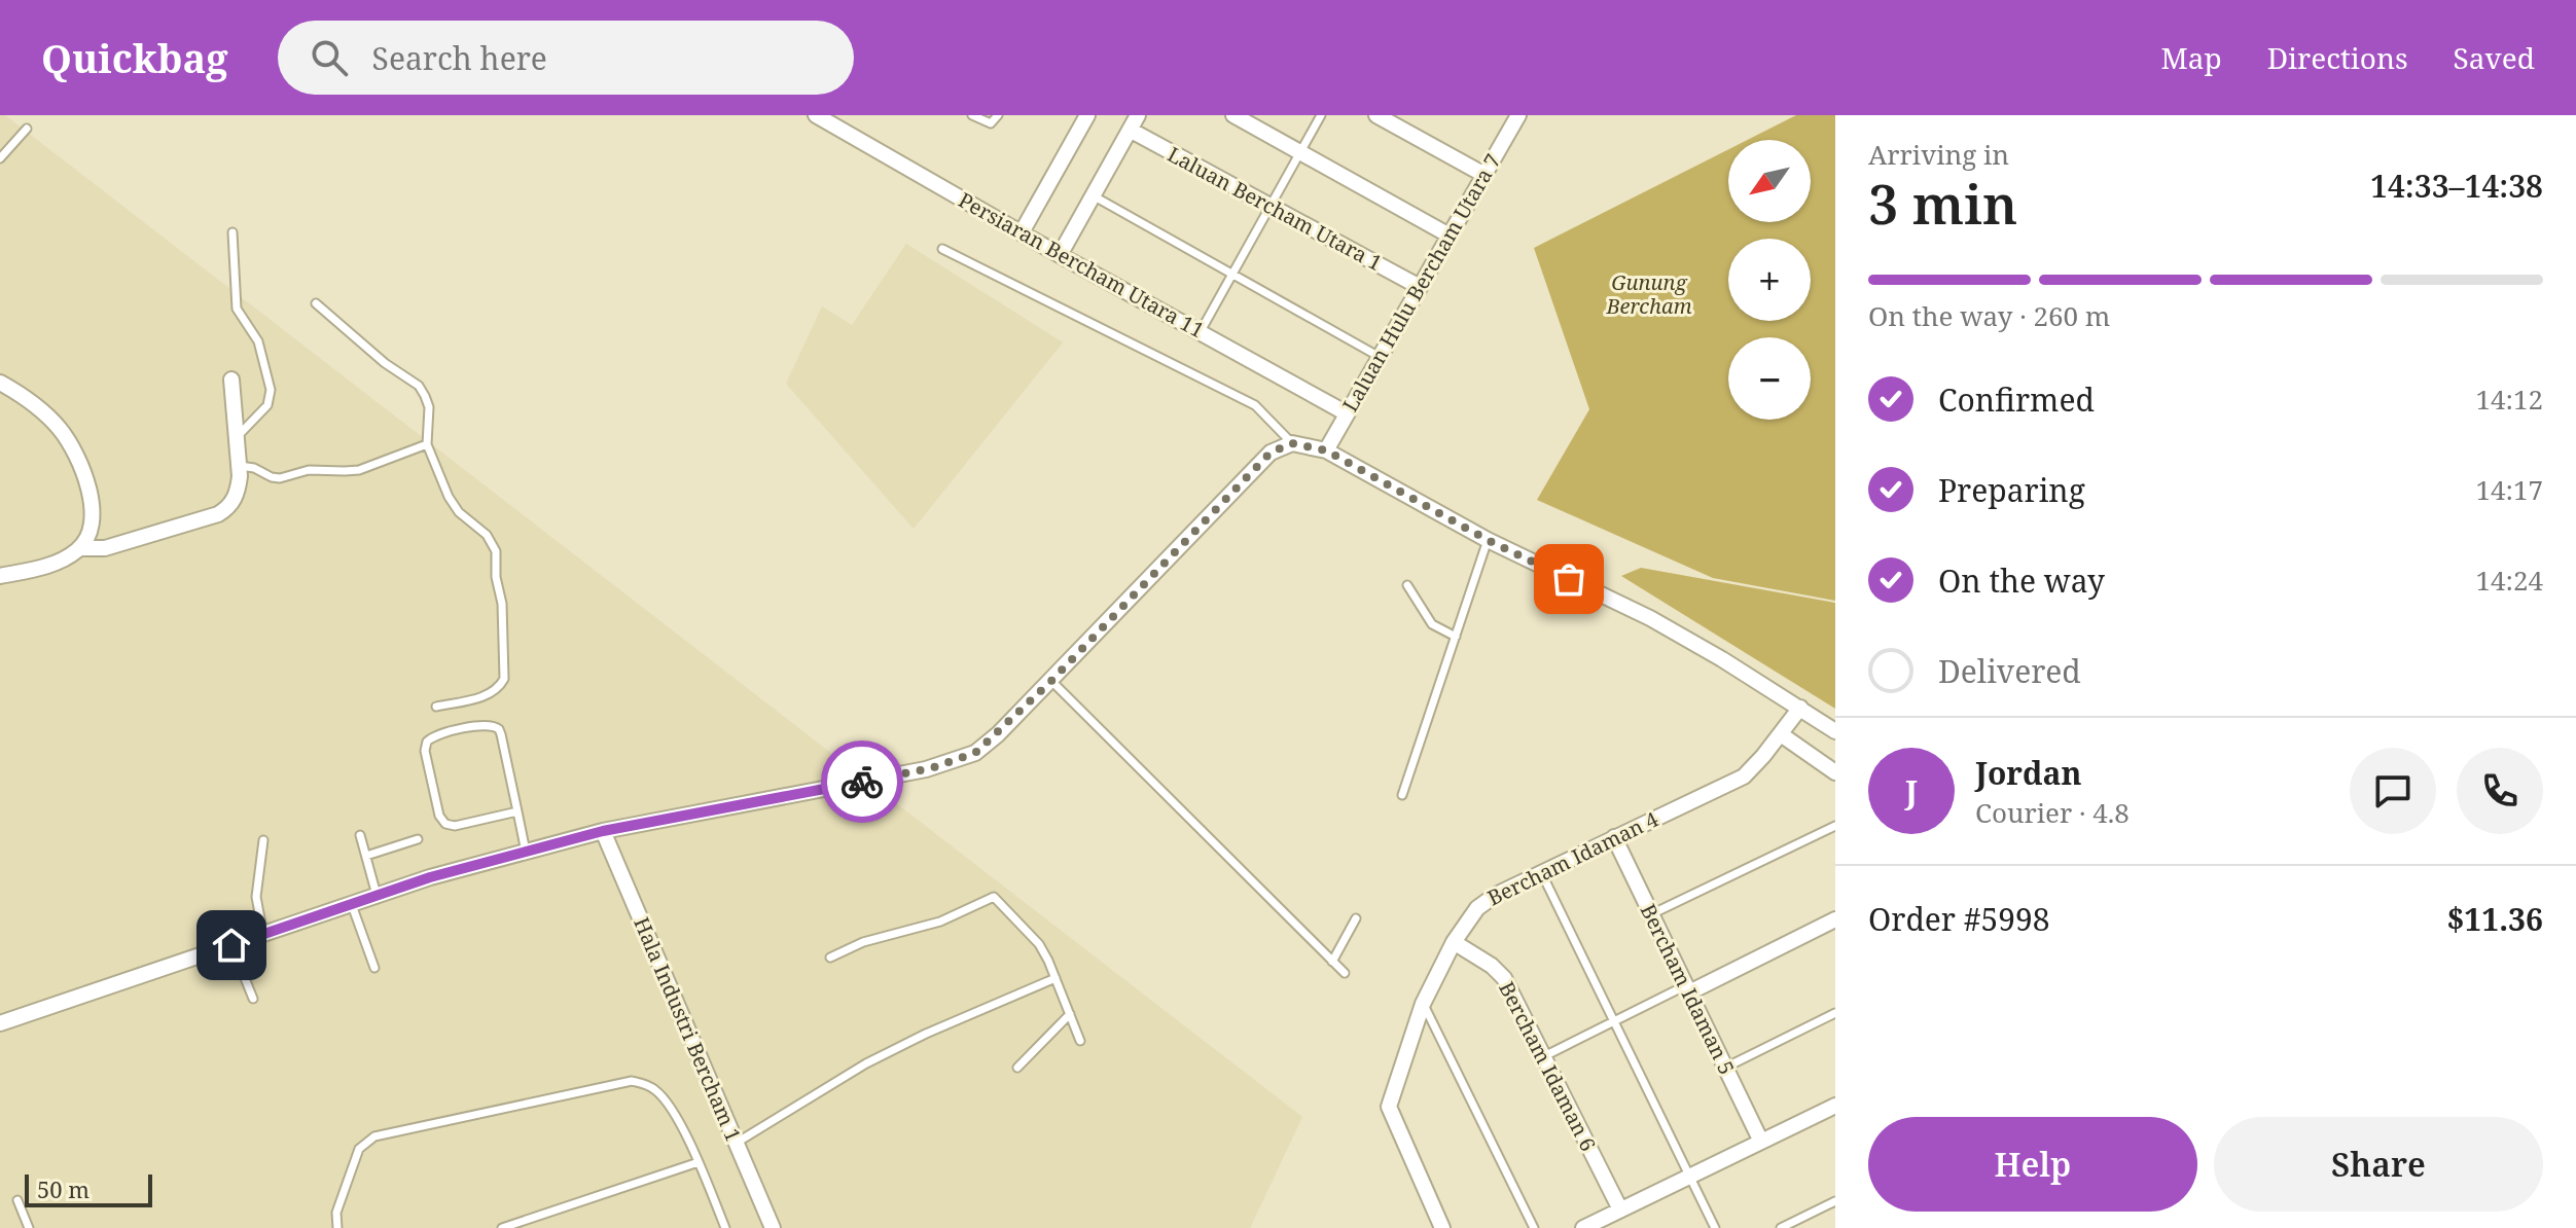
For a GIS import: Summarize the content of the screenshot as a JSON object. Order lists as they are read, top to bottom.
{
  "streets": {
    "street": [
      "Laluan Bercham Utara 1",
      "Persiaran Bercham Utara 11",
      "Laluan Hulu Bercham Utara 7",
      "Bercham Idaman 4",
      "Bercham Idaman 5",
      "Hala Industri Bercham 1",
      "Bercham Idaman 6"
    ]
  },
  "crossings": [
    ["Laluan Bercham Utara 1", "Laluan Hulu Bercham Utara 7"],
    ["Persiaran Bercham Utara 11", "Laluan Hulu Bercham Utara 7"],
    ["Bercham Idaman 4", "Bercham Idaman 5"],
    ["Bercham Idaman 4", "Bercham Idaman 6"]
  ],
  "parks": ["Gunung Bercham"],
  "scale_bar": "50 m",
  "north": "bottom left",
  "page": {
    "header": "Quickbag",
    "search": "Search here",
    "nav": ["Map", "Directions", "Saved"],
    "heading": ["3 min", "Arriving in", "14:33–14:38"],
    "panel": [
      "Jordan",
      "Courier · 4.8",
      "Order #5998",
      "$11.36"
    ],
    "map_buttons": ["+", "−"],
    "bar": "On the way · 260 m",
    "list": [
      ["Confirmed", "14:12"],
      ["Preparing", "14:17"],
      ["On the way", "14:24"],
      "Delivered"
    ],
    "round": "J",
    "buttons": ["Help", "Share"],
    "scale": "50 m"
  }
}
